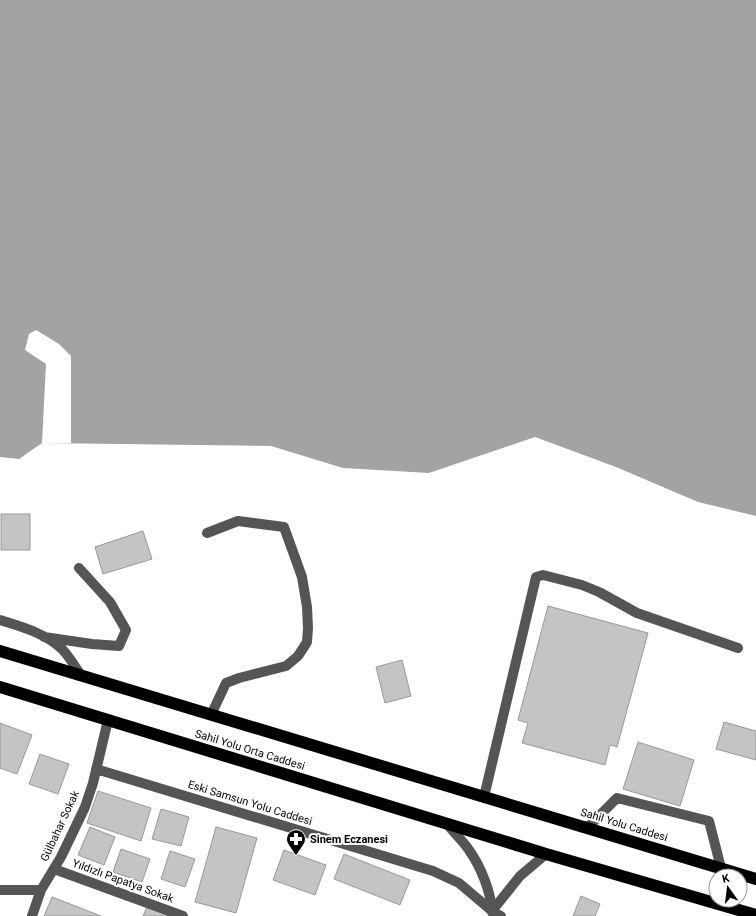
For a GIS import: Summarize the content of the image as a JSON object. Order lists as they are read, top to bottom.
{
  "streets": {
    "highway": ["Sahil Yolu Orta Caddesi", "Sahil Yolu Caddesi"],
    "street": ["Eski Samsun Yolu Caddesi", "Gülbahar Sokak", "Yıldızlı Papatya Sokak"]
  },
  "crossings": [
    ["Sahil Yolu Orta Caddesi", "Sahil Yolu Caddesi"],
    ["Sahil Yolu Orta Caddesi", "Gülbahar Sokak"],
    ["Eski Samsun Yolu Caddesi", "Gülbahar Sokak"],
    ["Gülbahar Sokak", "Yıldızlı Papatya Sokak"]
  ],
  "places": {
    "pharmacy": ["Sinem Eczanesi"]
  },
  "north": "top"
}
